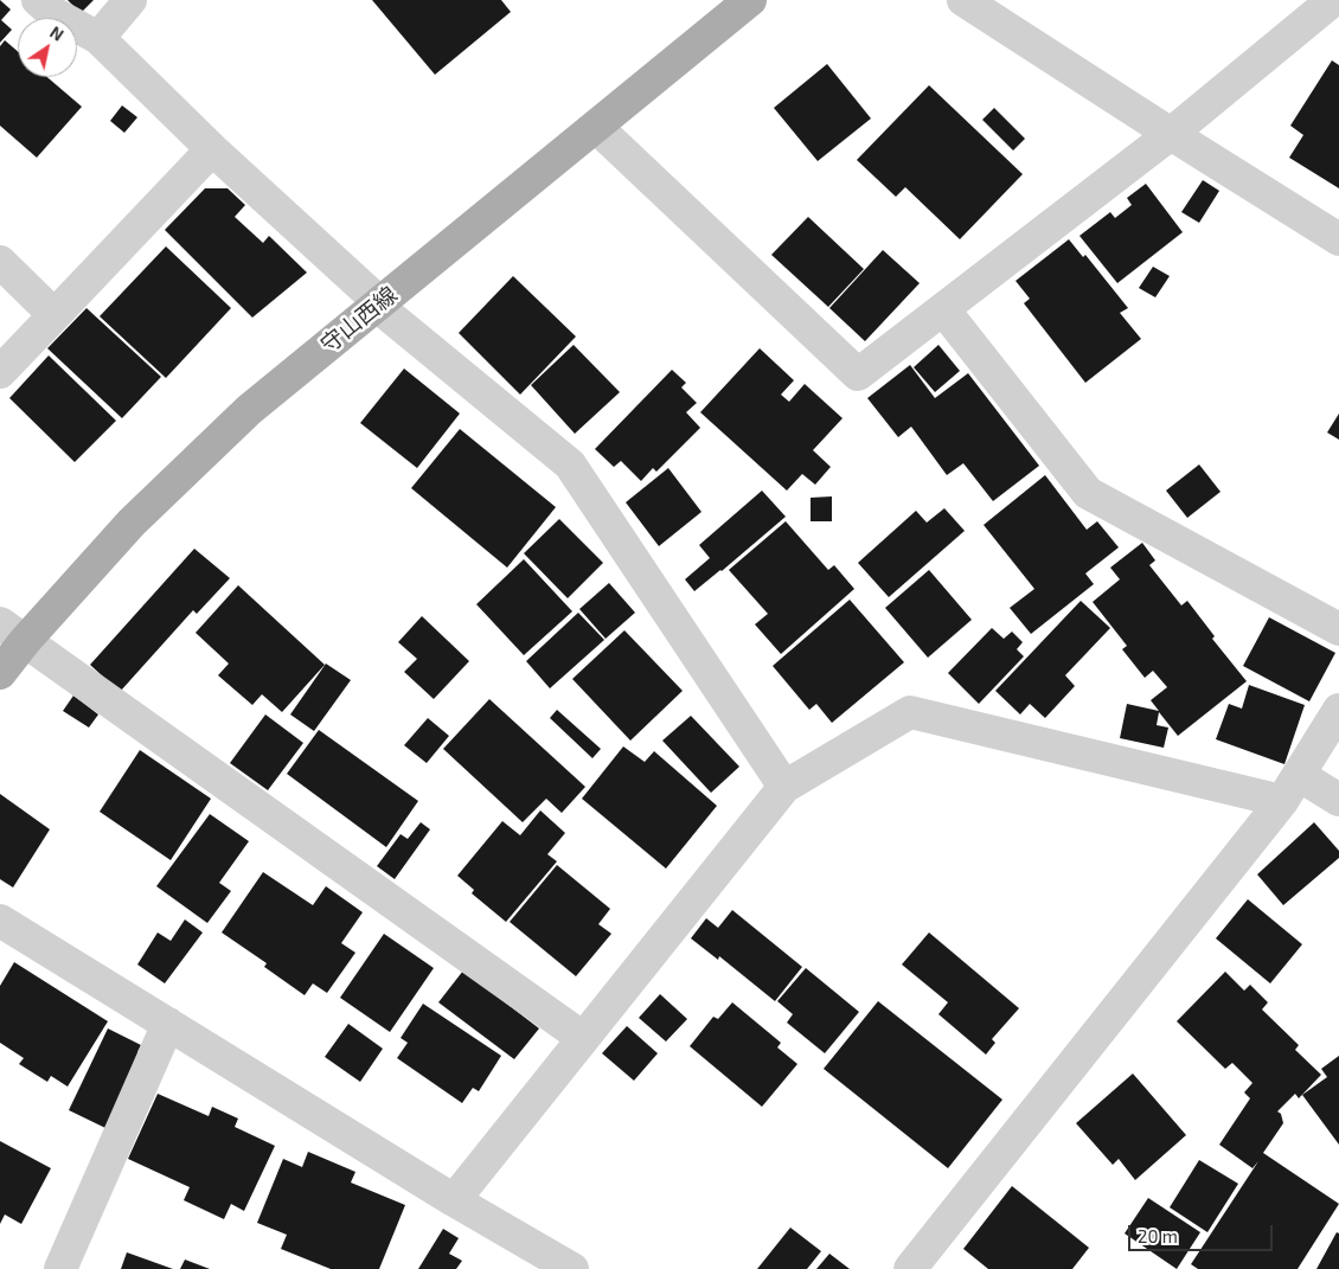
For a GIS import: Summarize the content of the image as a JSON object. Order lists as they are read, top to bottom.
{
  "streets": {
    "main road": ["守山西線"]
  },
  "scale_bar": "20 m",
  "north": "top right"
}
